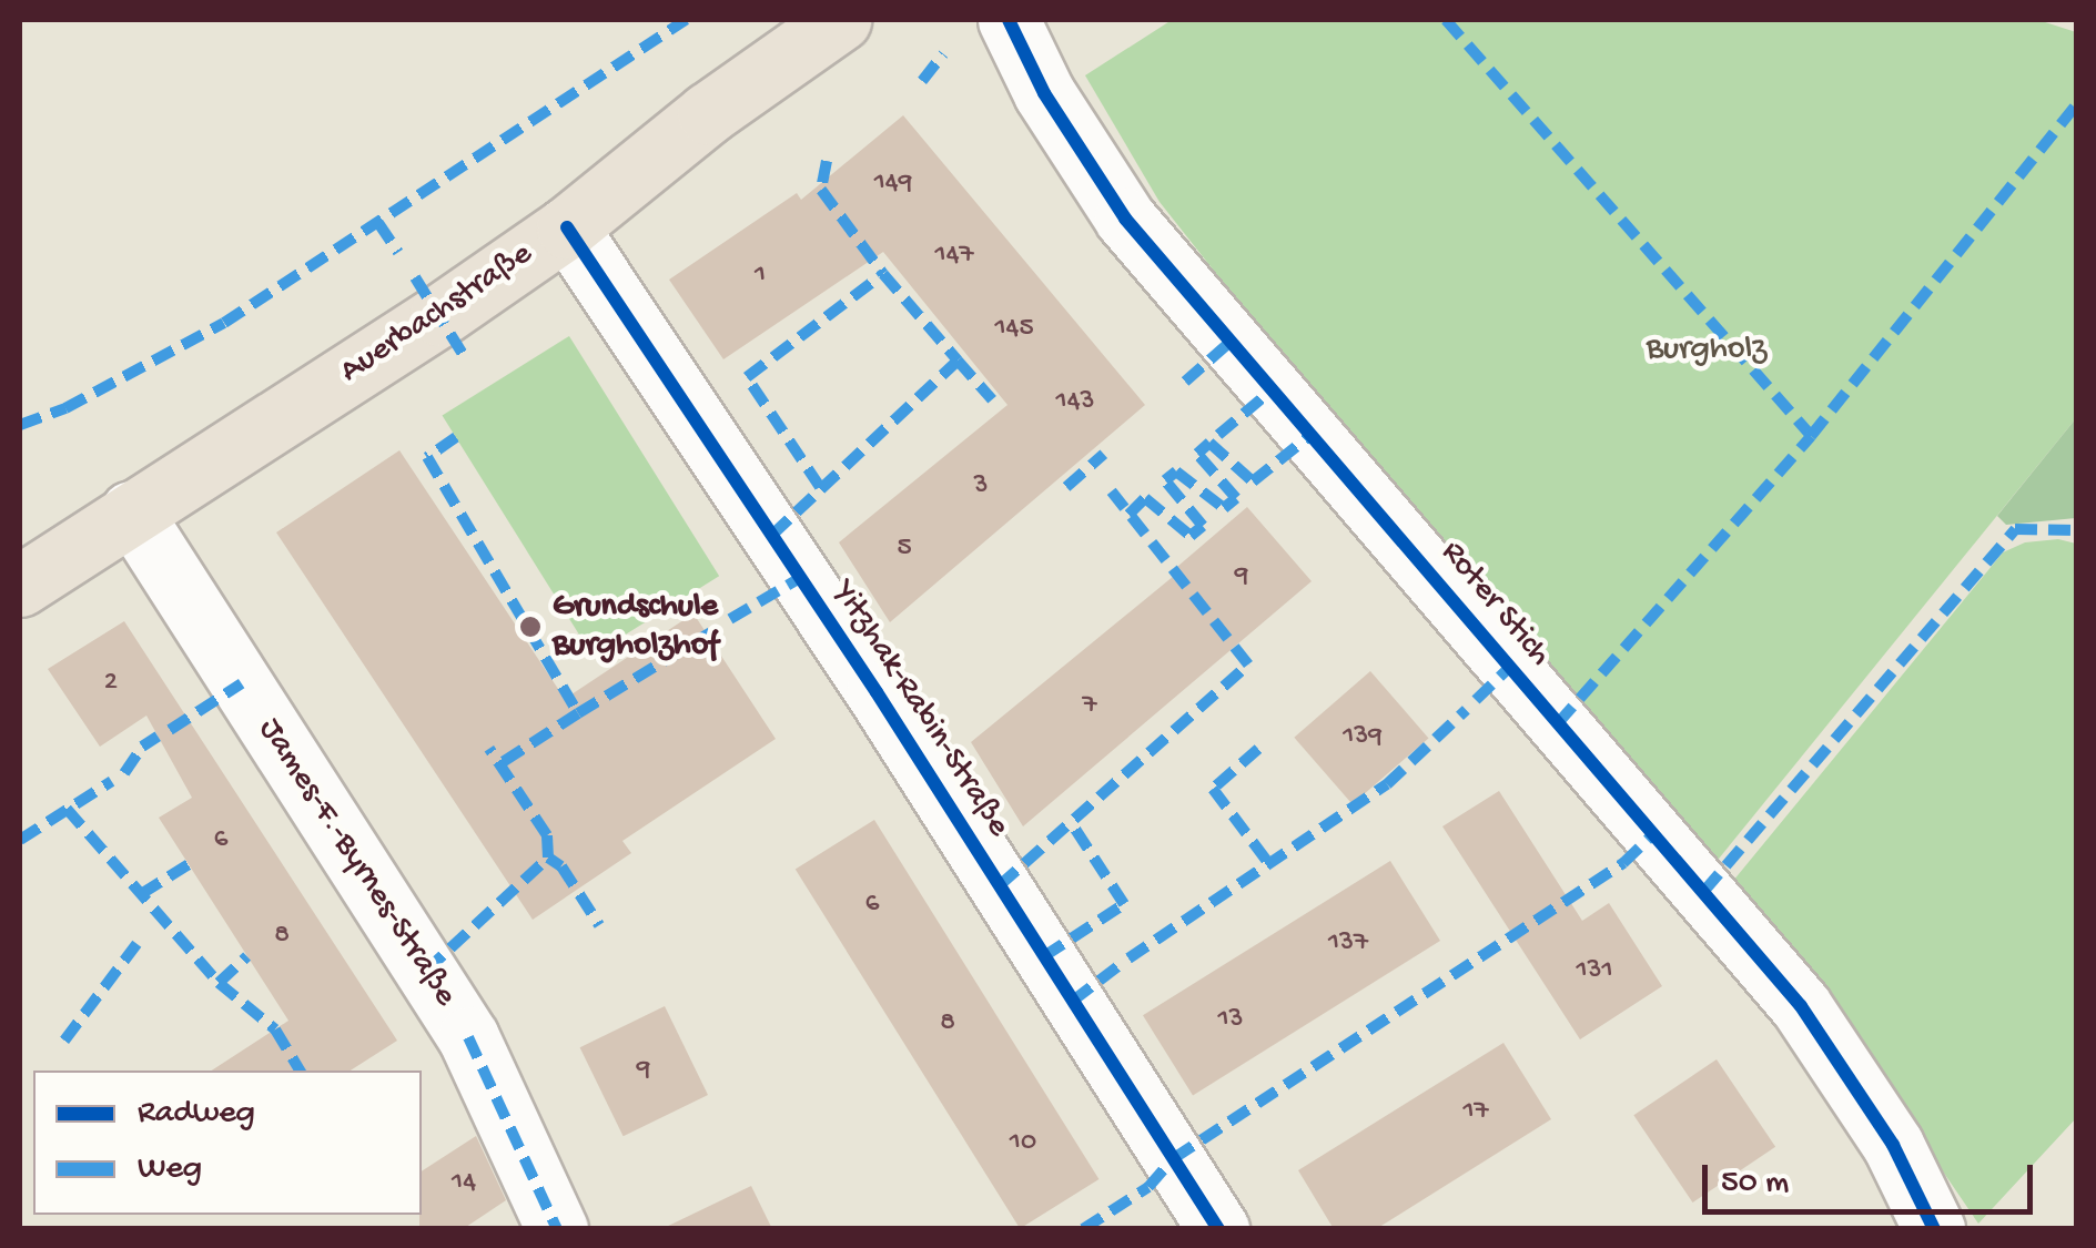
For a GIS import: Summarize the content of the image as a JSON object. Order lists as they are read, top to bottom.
{
  "streets": {
    "main road": ["Auerbachstraße"],
    "street": ["Roter Stich", "Yitzhak-Rabin-Straße", "James-F.-Byrnes-Straße"]
  },
  "crossings": [
    ["Auerbachstraße", "Yitzhak-Rabin-Straße"],
    ["Auerbachstraße", "James-F.-Byrnes-Straße"]
  ],
  "parks": ["Burgholz"],
  "places": ["Grundschule Burgholzhof"],
  "house_numbers": [
    "149",
    "147",
    "1",
    "145",
    "143",
    "3",
    "5",
    "9",
    "2",
    "7",
    "139",
    "6",
    "6",
    "8",
    "137",
    "131",
    "13",
    "8",
    "9",
    "17",
    "10",
    "14"
  ],
  "legend": ["Radweg", "Weg"],
  "scale_bar": "50 m"
}
